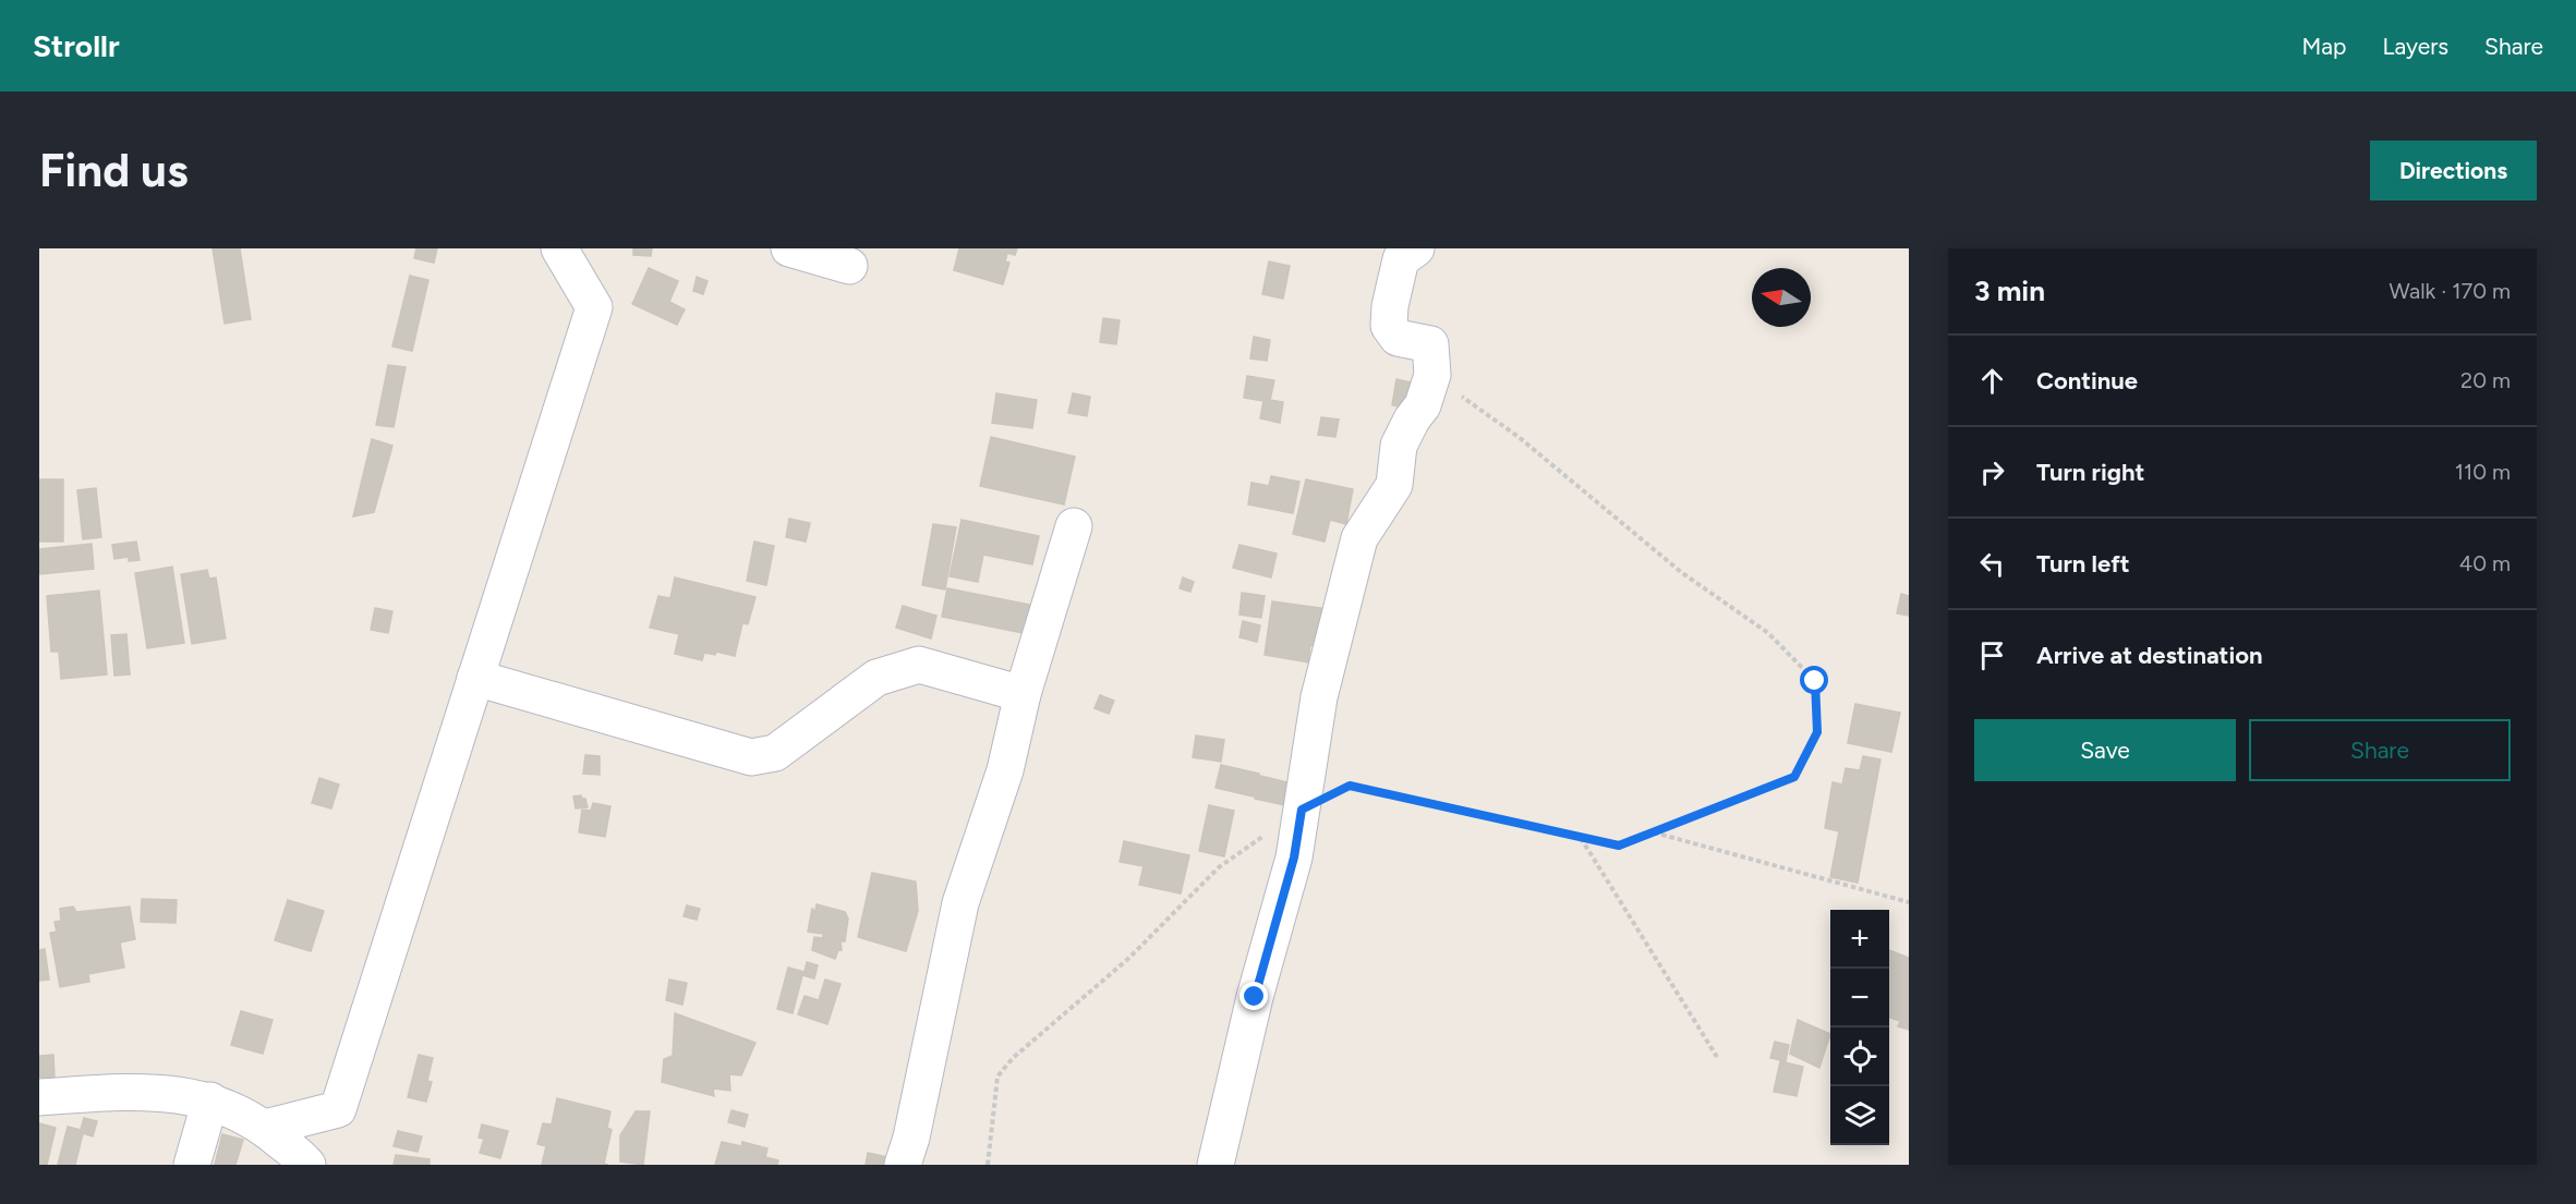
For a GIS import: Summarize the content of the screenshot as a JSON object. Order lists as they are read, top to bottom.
{
  "north": "left",
  "page": {
    "header": "Strollr",
    "nav": ["Map", "Layers", "Share"],
    "buttons": [
      "Directions",
      ["Save", "Share"]
    ],
    "title": "Find us",
    "heading": ["3 min", "Walk · 170 m"],
    "list": [
      ["Continue", "20 m"],
      ["Turn right", "110 m"],
      ["Turn left", "40 m"],
      "Arrive at destination"
    ],
    "map_buttons": ["+", "−"]
  }
}
